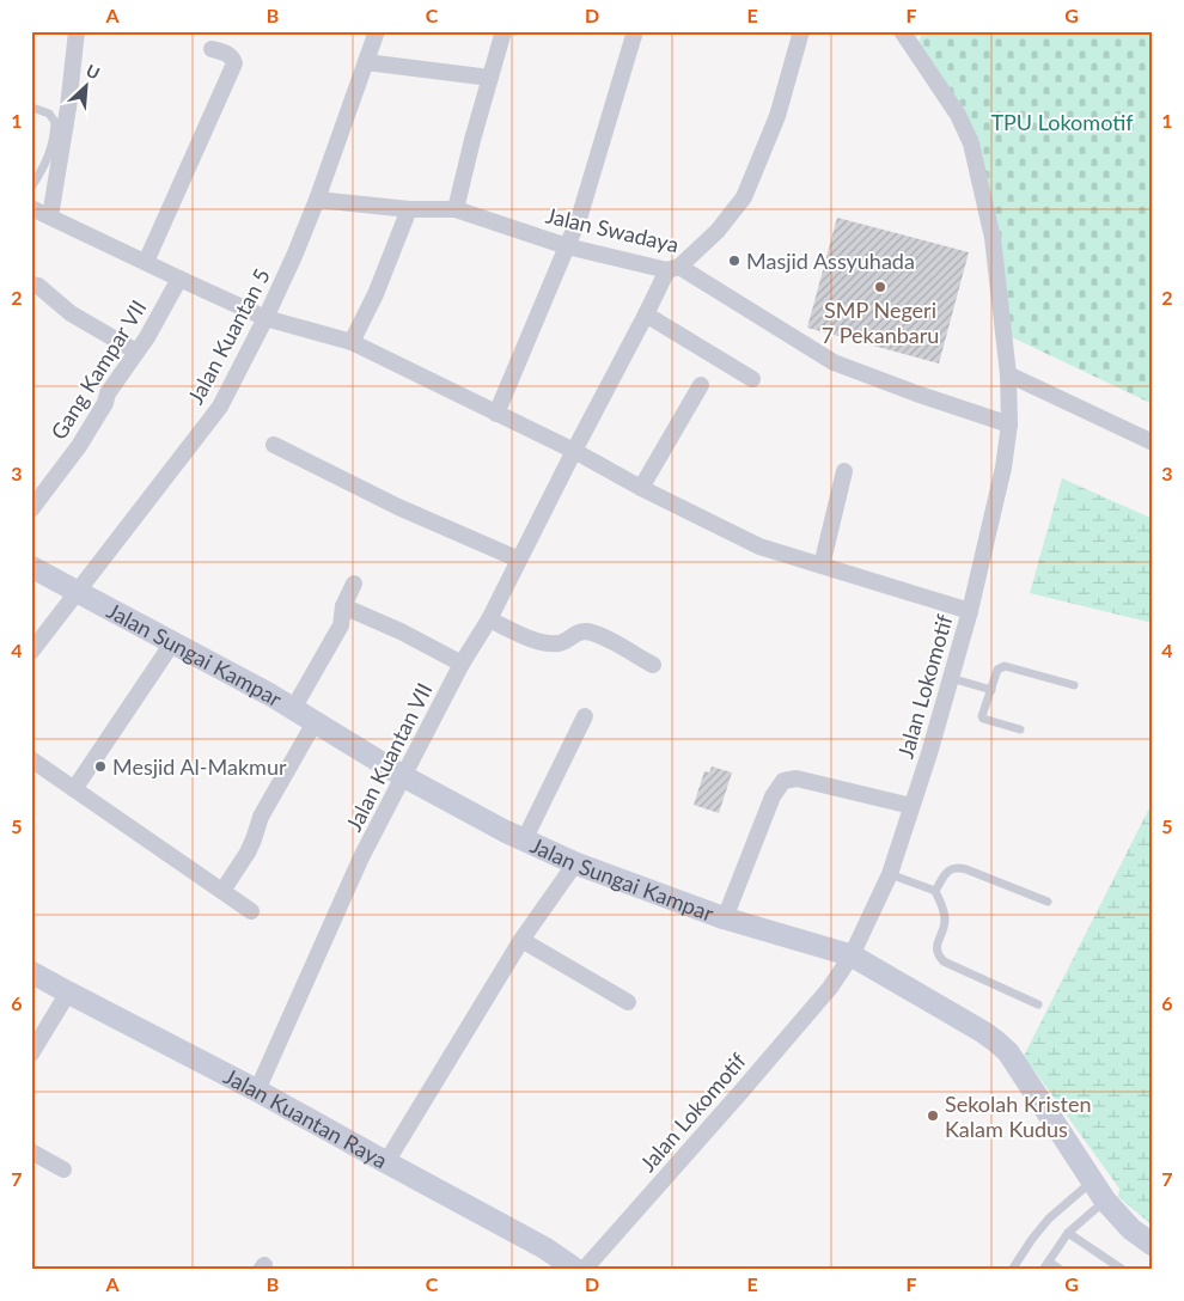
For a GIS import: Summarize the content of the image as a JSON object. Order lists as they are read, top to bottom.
{
  "streets": {
    "street": [
      "Jalan Swadaya",
      "Jalan Kuantan 5",
      "Gang Kampar VII",
      "Jalan Sungai Kampar",
      "Jalan Lokomotif",
      "Jalan Kuantan VII",
      "Jalan Kuantan Raya"
    ]
  },
  "crossings": [
    ["Jalan Swadaya", "Jalan Kuantan 5"],
    ["Jalan Swadaya", "Jalan Lokomotif"],
    ["Jalan Swadaya", "Jalan Kuantan VII"],
    ["Jalan Kuantan 5", "Jalan Sungai Kampar"],
    ["Jalan Sungai Kampar", "Jalan Lokomotif"],
    ["Jalan Sungai Kampar", "Jalan Kuantan VII"],
    ["Jalan Kuantan VII", "Jalan Kuantan Raya"]
  ],
  "parks": ["TPU Lokomotif"],
  "places": [
    "Masjid Assyuhada",
    "SMP Negeri 7 Pekanbaru",
    "Mesjid Al-Makmur",
    "Sekolah Kristen Kalam Kudus"
  ],
  "north": "top right",
  "grid": {
    "columns": [
      "A",
      "B",
      "C",
      "D",
      "E",
      "F",
      "G"
    ],
    "rows": [
      "1",
      "2",
      "3",
      "4",
      "5",
      "6",
      "7"
    ]
  }
}
